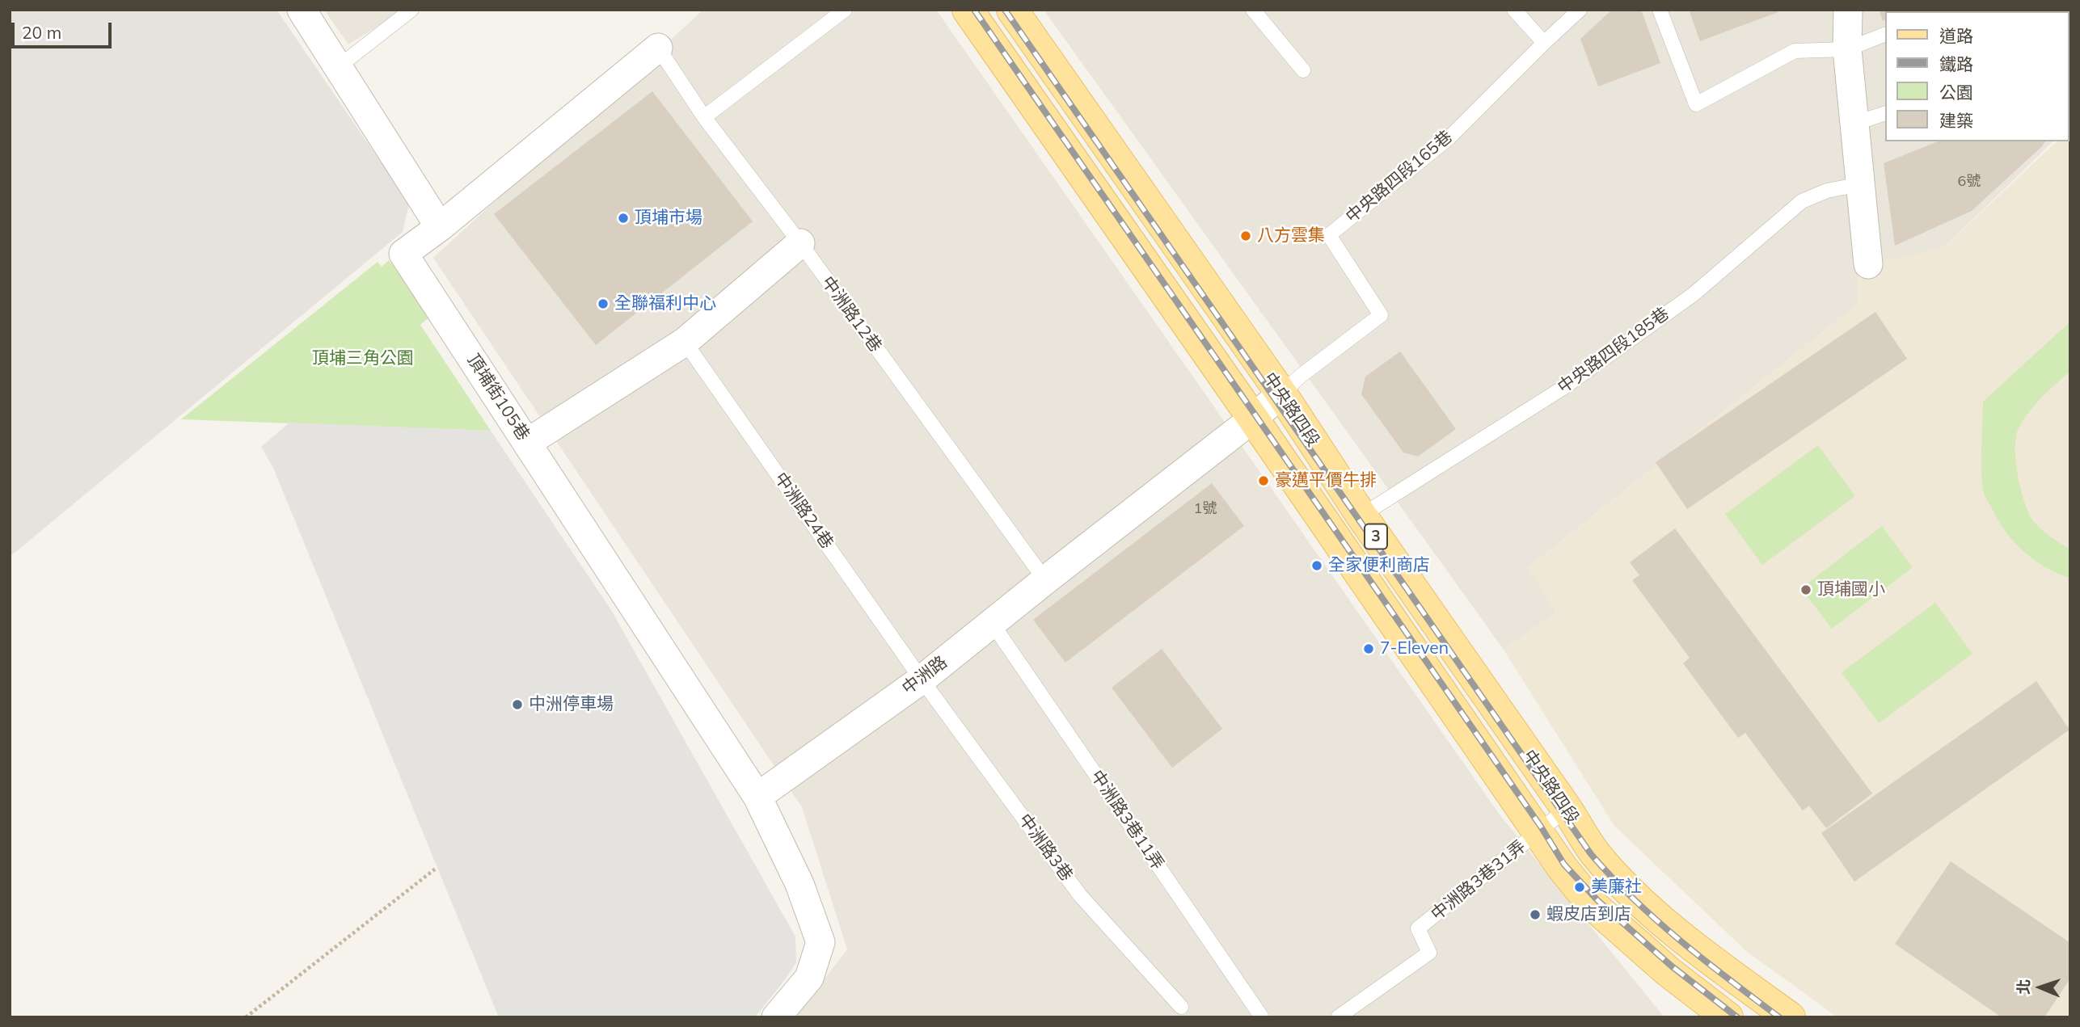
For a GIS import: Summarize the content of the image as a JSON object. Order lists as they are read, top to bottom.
{
  "streets": {
    "main road": ["中央路四段", "3"],
    "street": ["頂埔街105巷", "中洲路"],
    "lane": [
      "中央路四段165巷",
      "中洲路12巷",
      "中央路四段185巷",
      "中洲路24巷",
      "中洲路3巷11弄",
      "中洲路3巷",
      "中洲路3巷31弄"
    ]
  },
  "crossings": [
    ["中央路四段165巷", "中央路四段"],
    ["中央路四段165巷", "中洲路"],
    ["中洲路12巷", "中洲路"],
    ["中央路四段185巷", "中央路四段"],
    ["頂埔街105巷", "中洲路"],
    ["中央路四段", "中洲路"],
    ["中央路四段", "中洲路3巷31弄"],
    ["中洲路24巷", "中洲路"],
    ["中洲路24巷", "中洲路3巷"],
    ["3", "中洲路"],
    ["3", "中洲路3巷31弄"],
    ["中洲路", "中洲路3巷11弄"],
    ["中洲路", "中洲路3巷"]
  ],
  "parks": ["頂埔三角公園"],
  "places": [
    "頂埔市場",
    "八方雲集",
    "全聯福利中心",
    "豪邁平價牛排",
    "全家便利商店",
    "頂埔國小",
    "7-Eleven",
    "中洲停車場",
    "美廉社",
    "蝦皮店到店"
  ],
  "house_numbers": ["6號", "1號"],
  "legend": [
    "道路",
    "鐵路",
    "公園",
    "建築"
  ],
  "scale_bar": "20 m",
  "north": "left"
}
